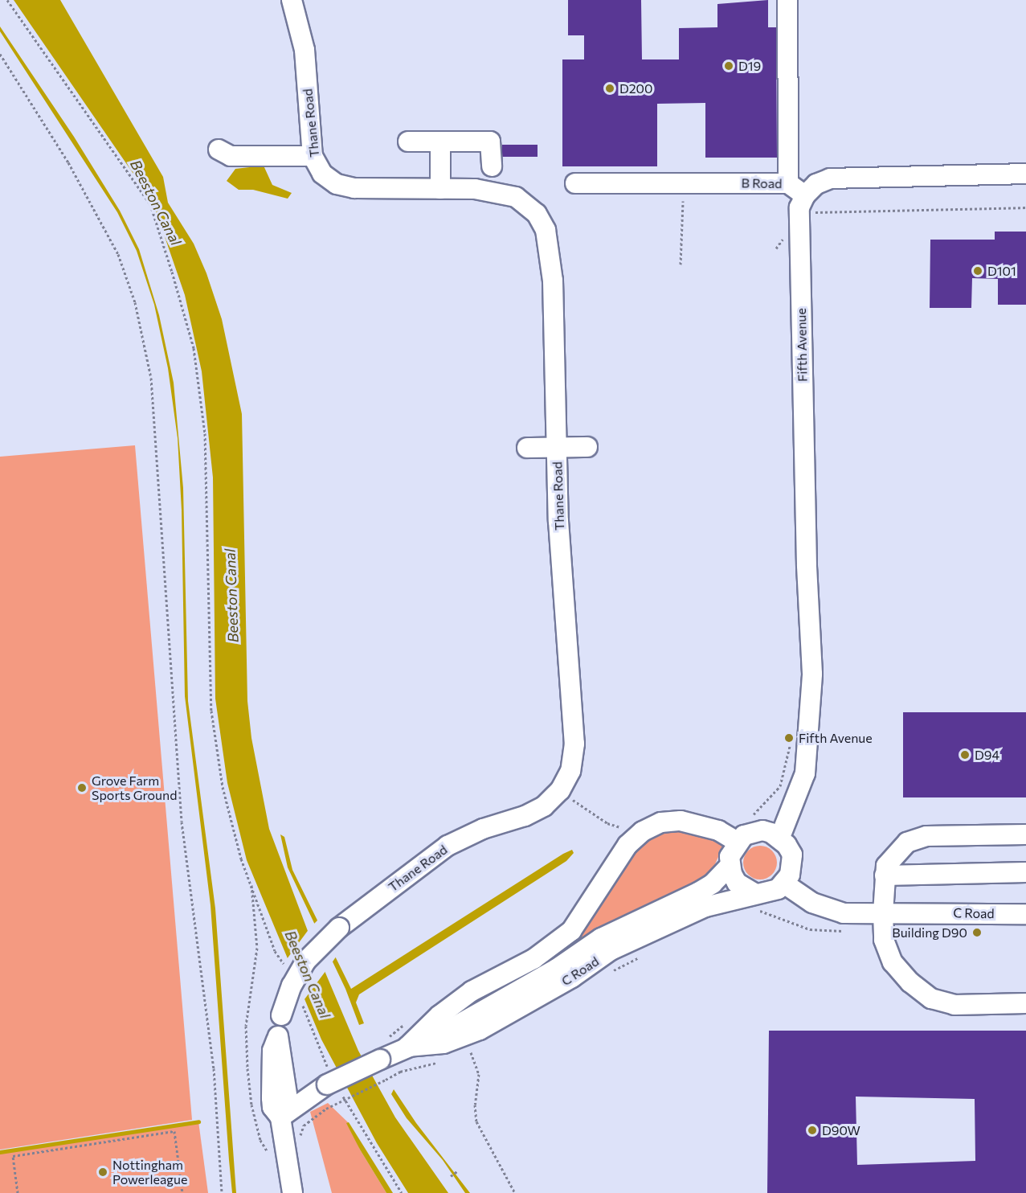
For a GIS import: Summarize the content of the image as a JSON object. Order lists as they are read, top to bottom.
{
  "streets": {
    "street": [
      "Thane Road",
      "B Road",
      "Fifth Avenue",
      "C Road"
    ]
  },
  "crossings": [
    ["B Road", "Fifth Avenue"],
    ["Fifth Avenue", "C Road"]
  ],
  "water": ["Beeston Canal"],
  "places": [
    "D19",
    "D200",
    "D101",
    "Fifth Avenue",
    "D94",
    "Grove Farm Sports Ground",
    "Building D90",
    "D90W",
    "Nottingham Powerleague"
  ]
}
